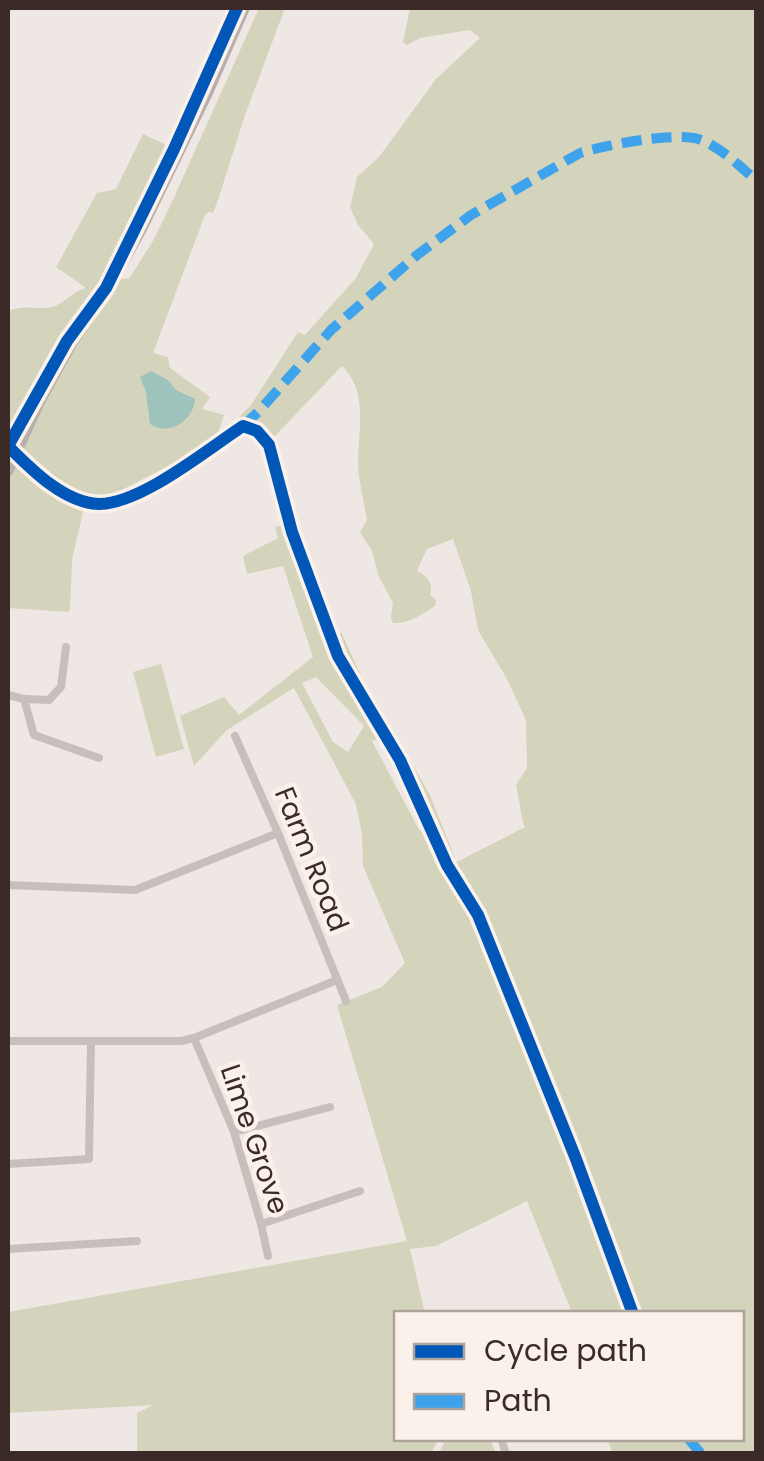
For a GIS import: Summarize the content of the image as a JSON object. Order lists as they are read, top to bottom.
{
  "streets": {
    "street": ["Farm Road", "Lime Grove"]
  },
  "legend": ["Cycle path", "Path"]
}
